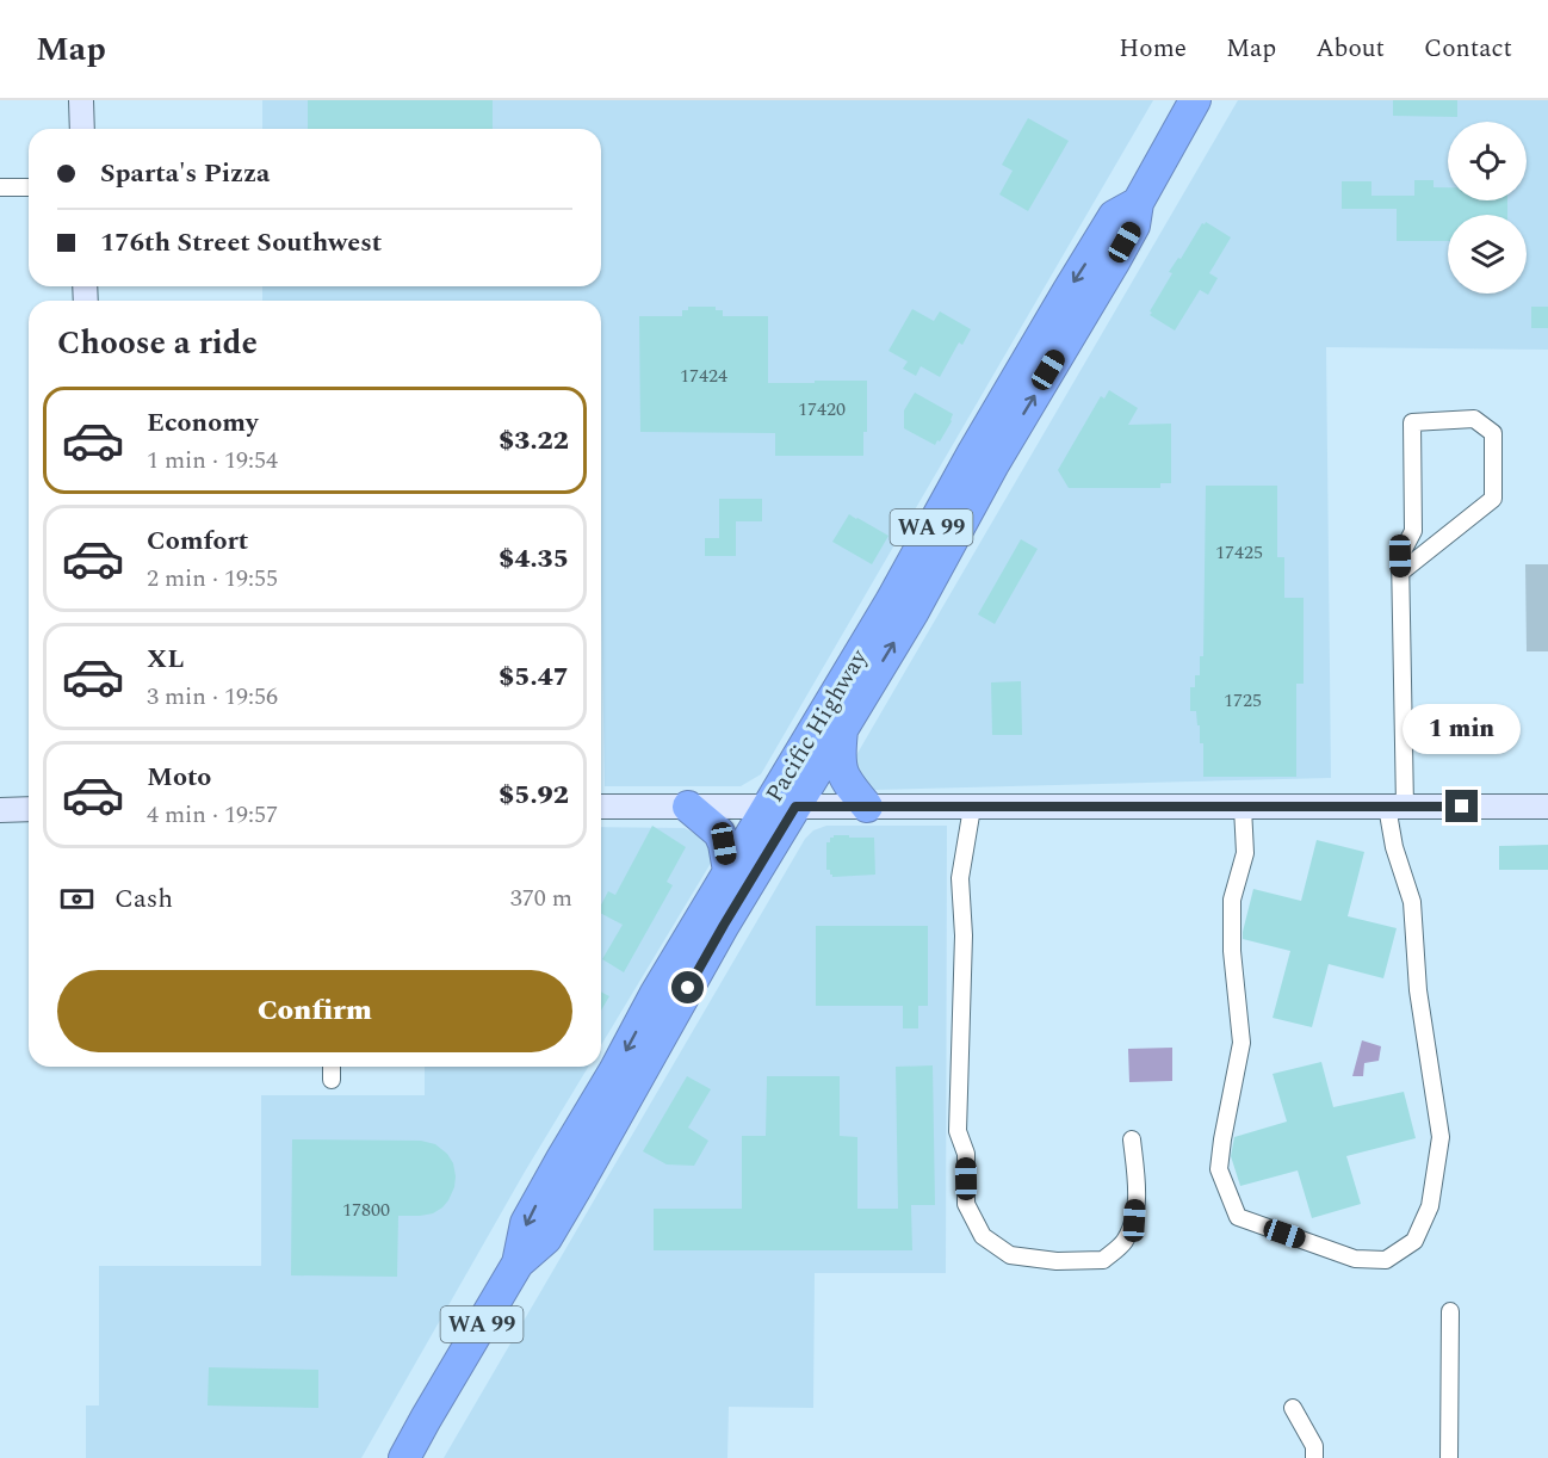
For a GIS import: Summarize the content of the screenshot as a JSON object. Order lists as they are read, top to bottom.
{
  "streets": {
    "highway": ["WA 99", "Pacific Highway"]
  },
  "house_numbers": [
    "17424",
    "17420",
    "17425",
    "1725",
    "17800"
  ],
  "page": {
    "header": "Map",
    "nav": [
      "Home",
      "Map",
      "About",
      "Contact"
    ],
    "banner": ["Sparta's Pizza", "176th Street Southwest"],
    "heading": "Choose a ride",
    "list": [
      {
        "name": "Economy",
        "note": "1 min · 19:54",
        "value": "$3.22"
      },
      {
        "name": "Comfort",
        "note": "2 min · 19:55",
        "value": "$4.35"
      },
      {
        "name": "XL",
        "note": "3 min · 19:56",
        "value": "$5.47"
      },
      {
        "name": "Moto",
        "note": "4 min · 19:57",
        "value": "$5.92"
      }
    ],
    "bubble": "1 min",
    "pay": ["Cash", "370 m"],
    "buttons": "Confirm"
  }
}
